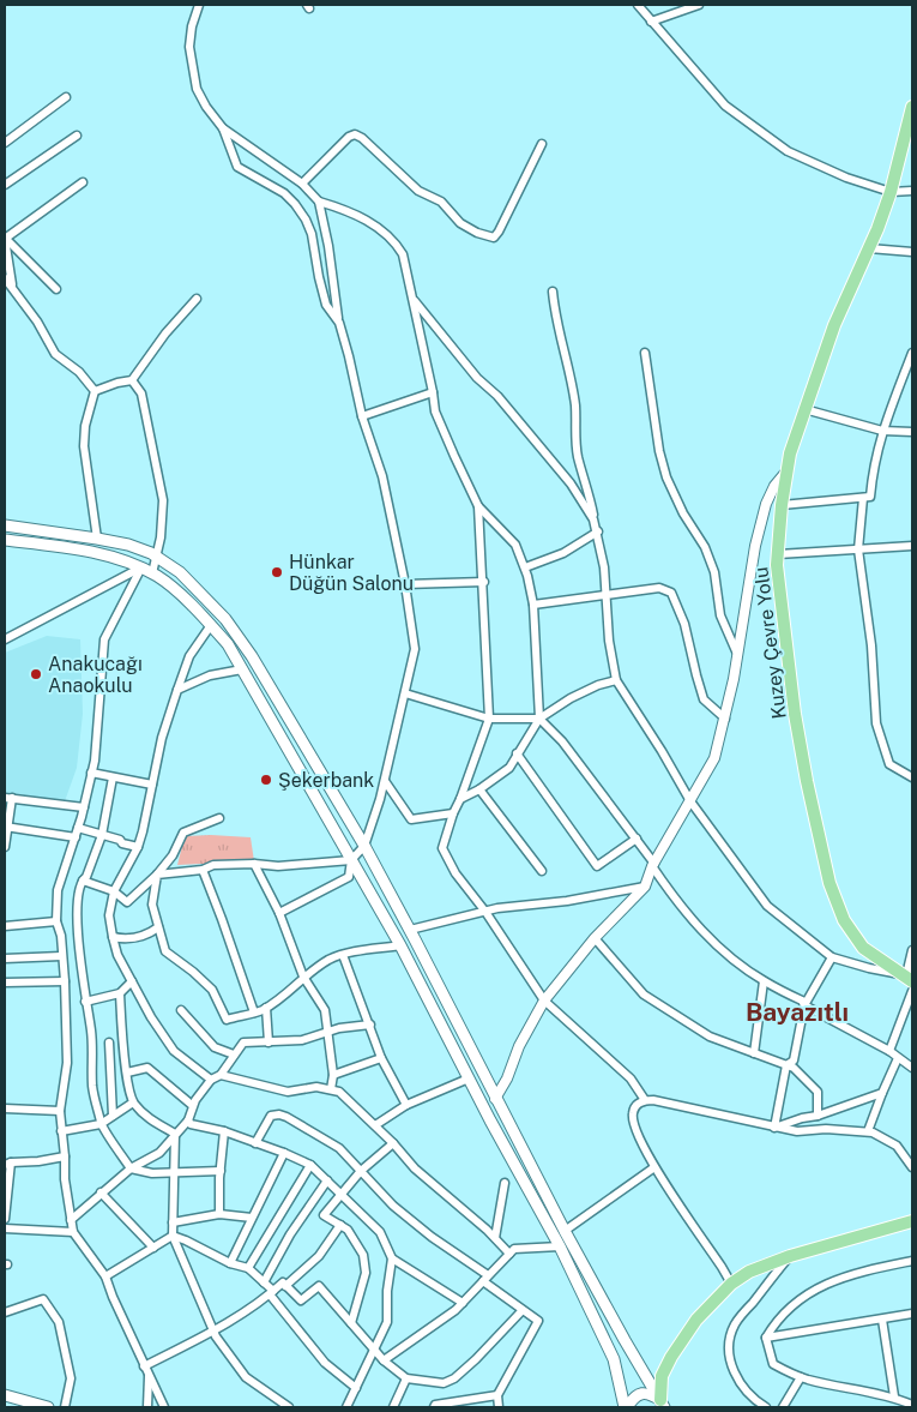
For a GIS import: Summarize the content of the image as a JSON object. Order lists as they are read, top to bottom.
{
  "streets": {
    "main road": ["Kuzey Çevre Yolu"]
  },
  "districts": ["Bayazıtlı"],
  "places": ["Hünkar Düğün Salonu", "Anakucağı Anaokulu", "Şekerbank"]
}
